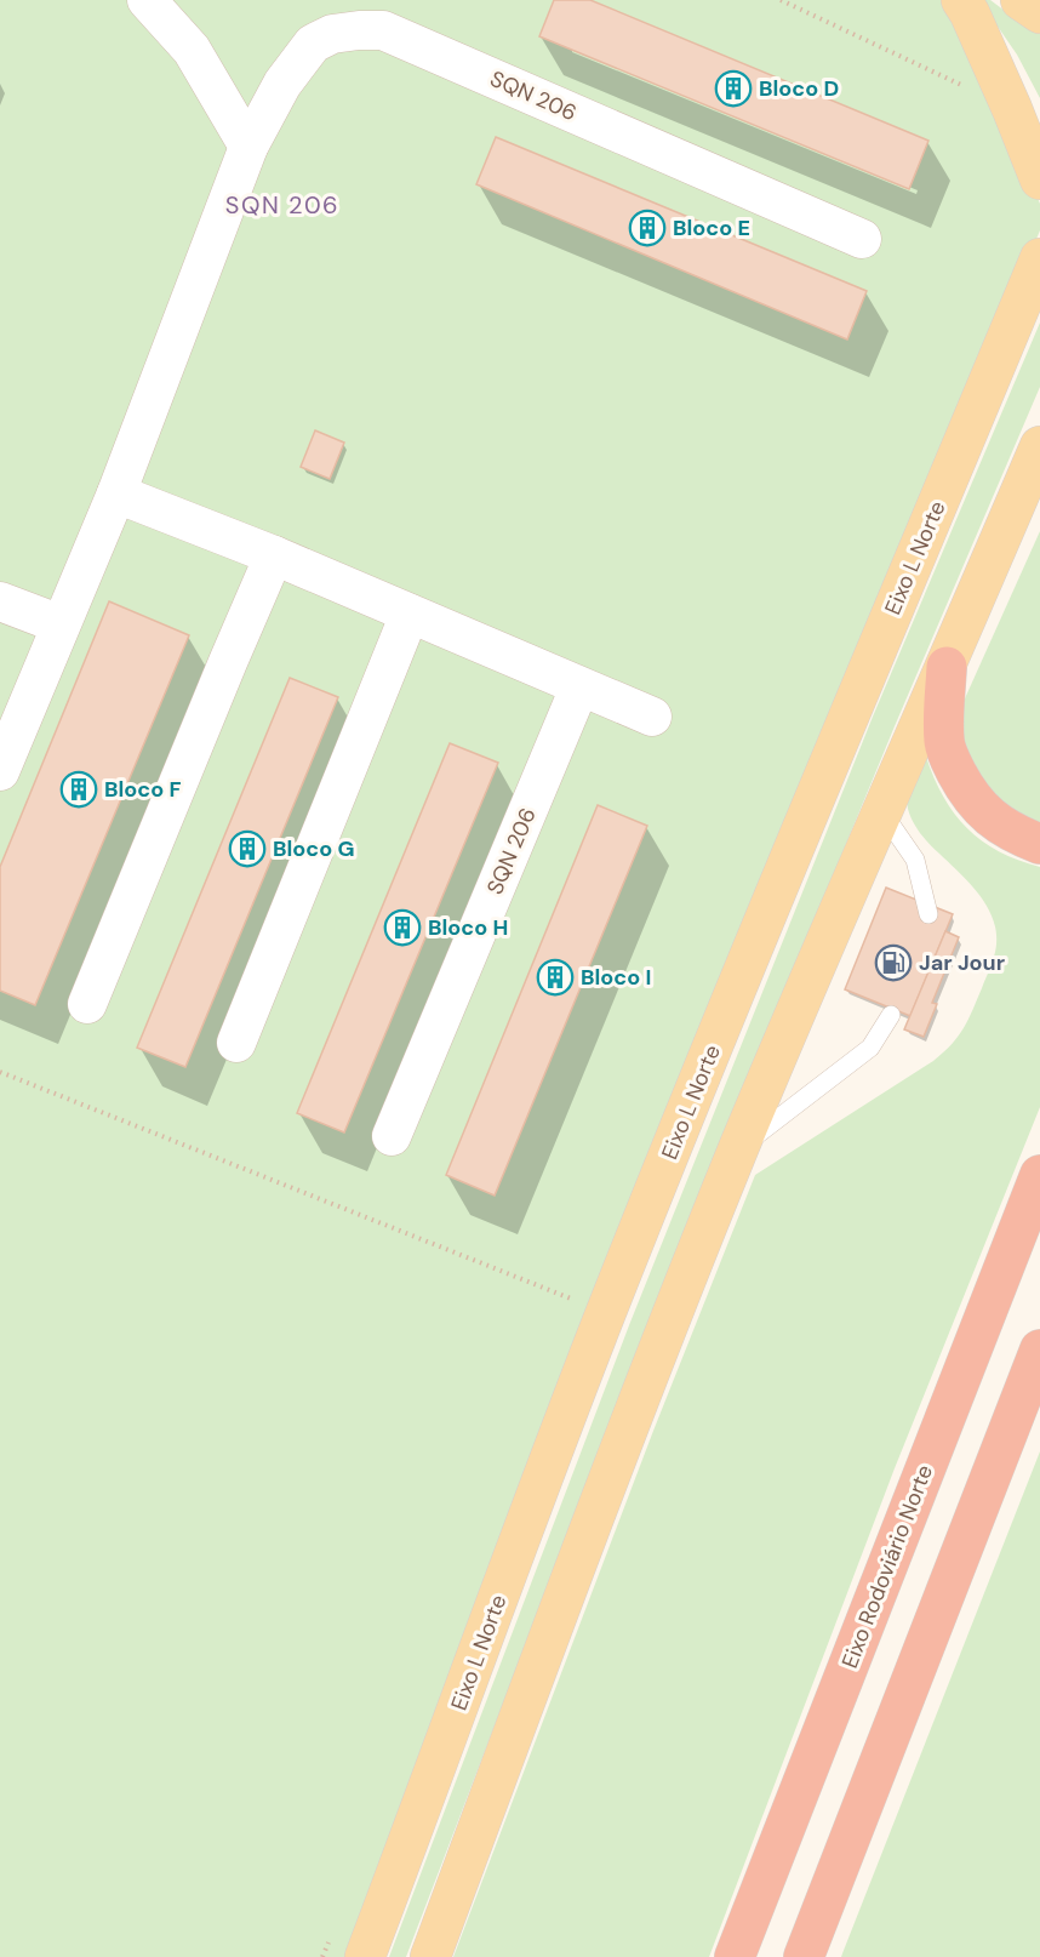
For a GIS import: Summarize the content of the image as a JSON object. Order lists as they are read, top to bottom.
{
  "streets": {
    "highway": ["Eixo Rodoviário Norte"],
    "main road": ["Eixo L Norte"],
    "street": ["SQN 206"]
  },
  "districts": ["SQN 206"],
  "places": {
    "building": [
      "Bloco D",
      "Bloco E",
      "Bloco F",
      "Bloco G",
      "Bloco H",
      "Bloco I"
    ],
    "fuel station": ["Jar Jour"]
  }
}
